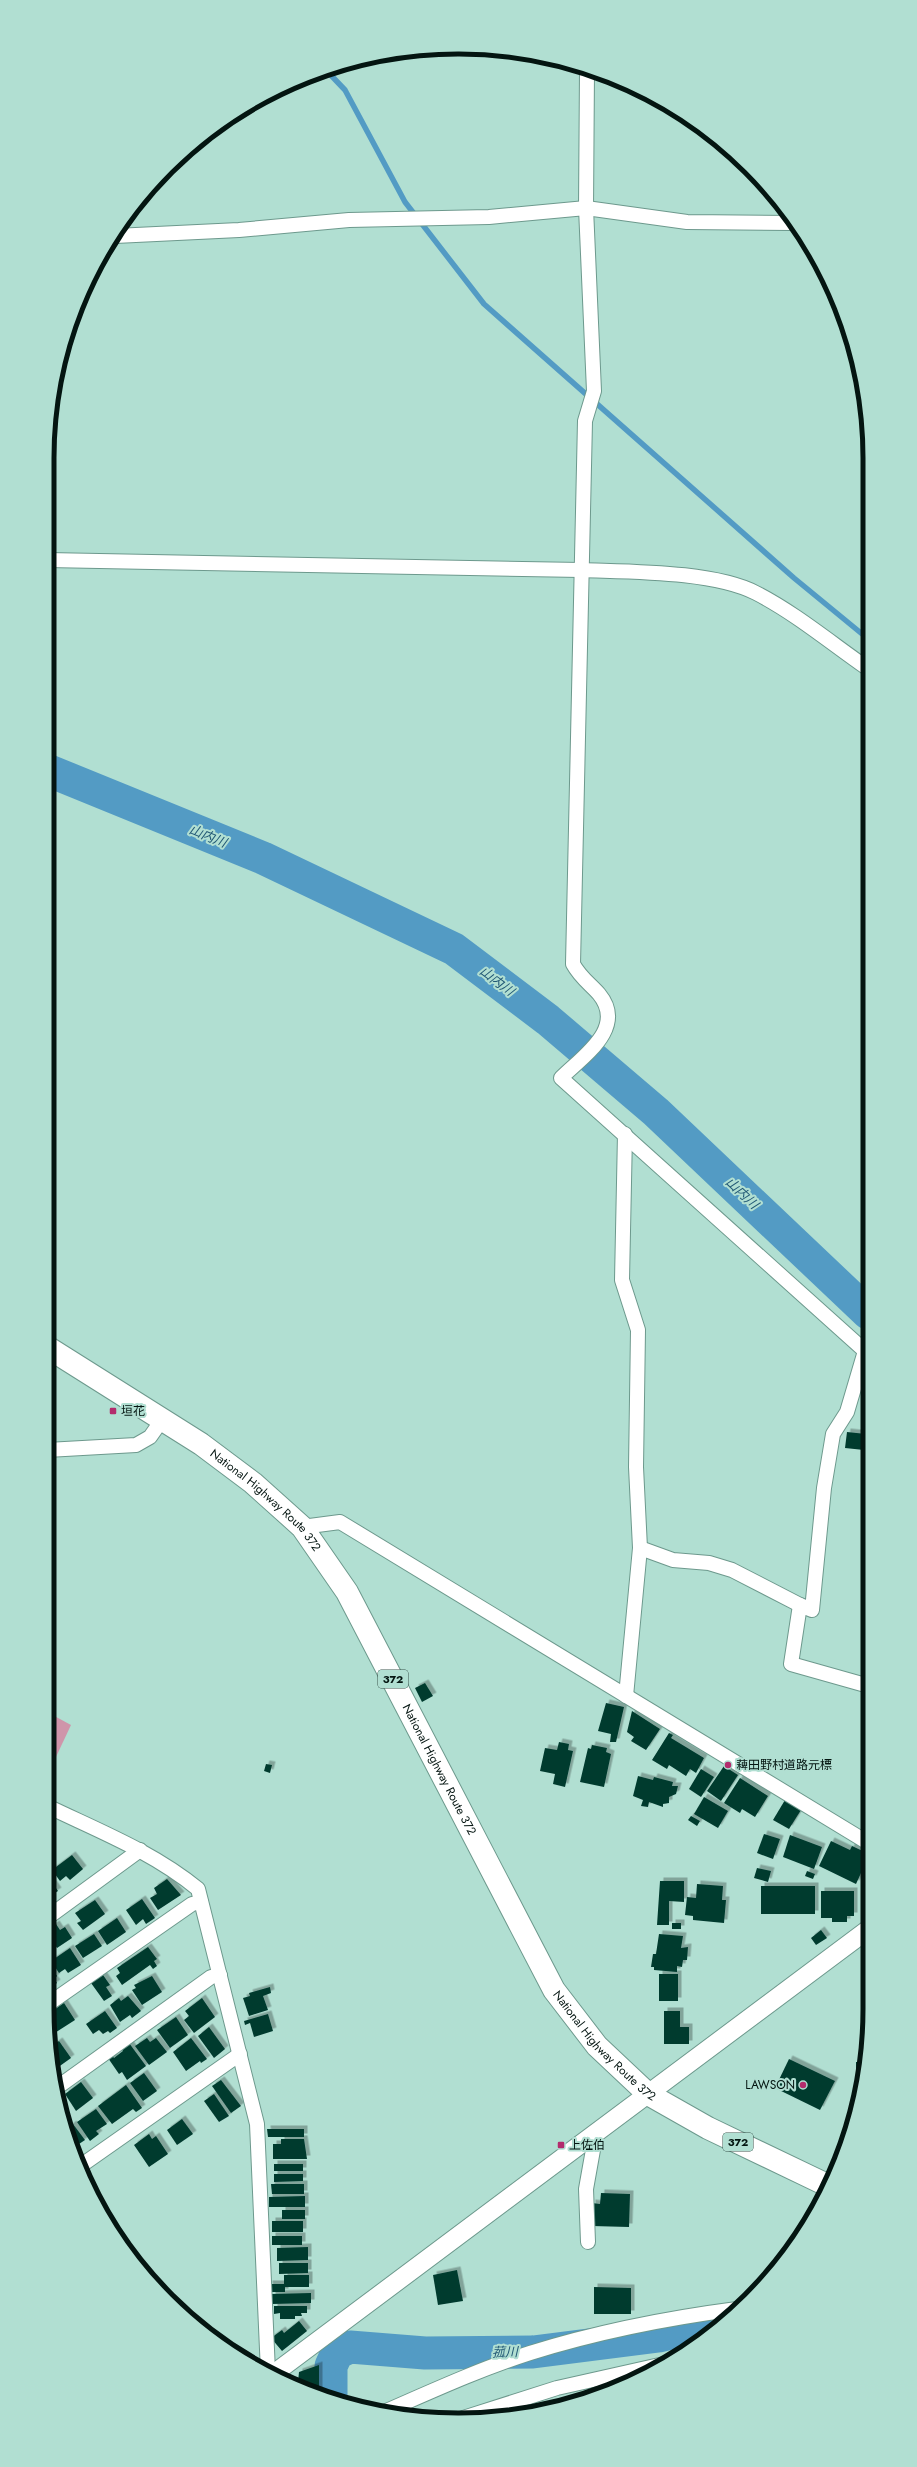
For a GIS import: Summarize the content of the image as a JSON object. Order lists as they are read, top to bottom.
{
  "streets": {
    "highway": ["National Highway Route 372", "372"]
  },
  "water": ["山内川", "菰川"],
  "places": {
    "transit": ["垣花", "上佐伯"],
    "other": ["薭田野村道路元標", "LAWSON"]
  }
}
